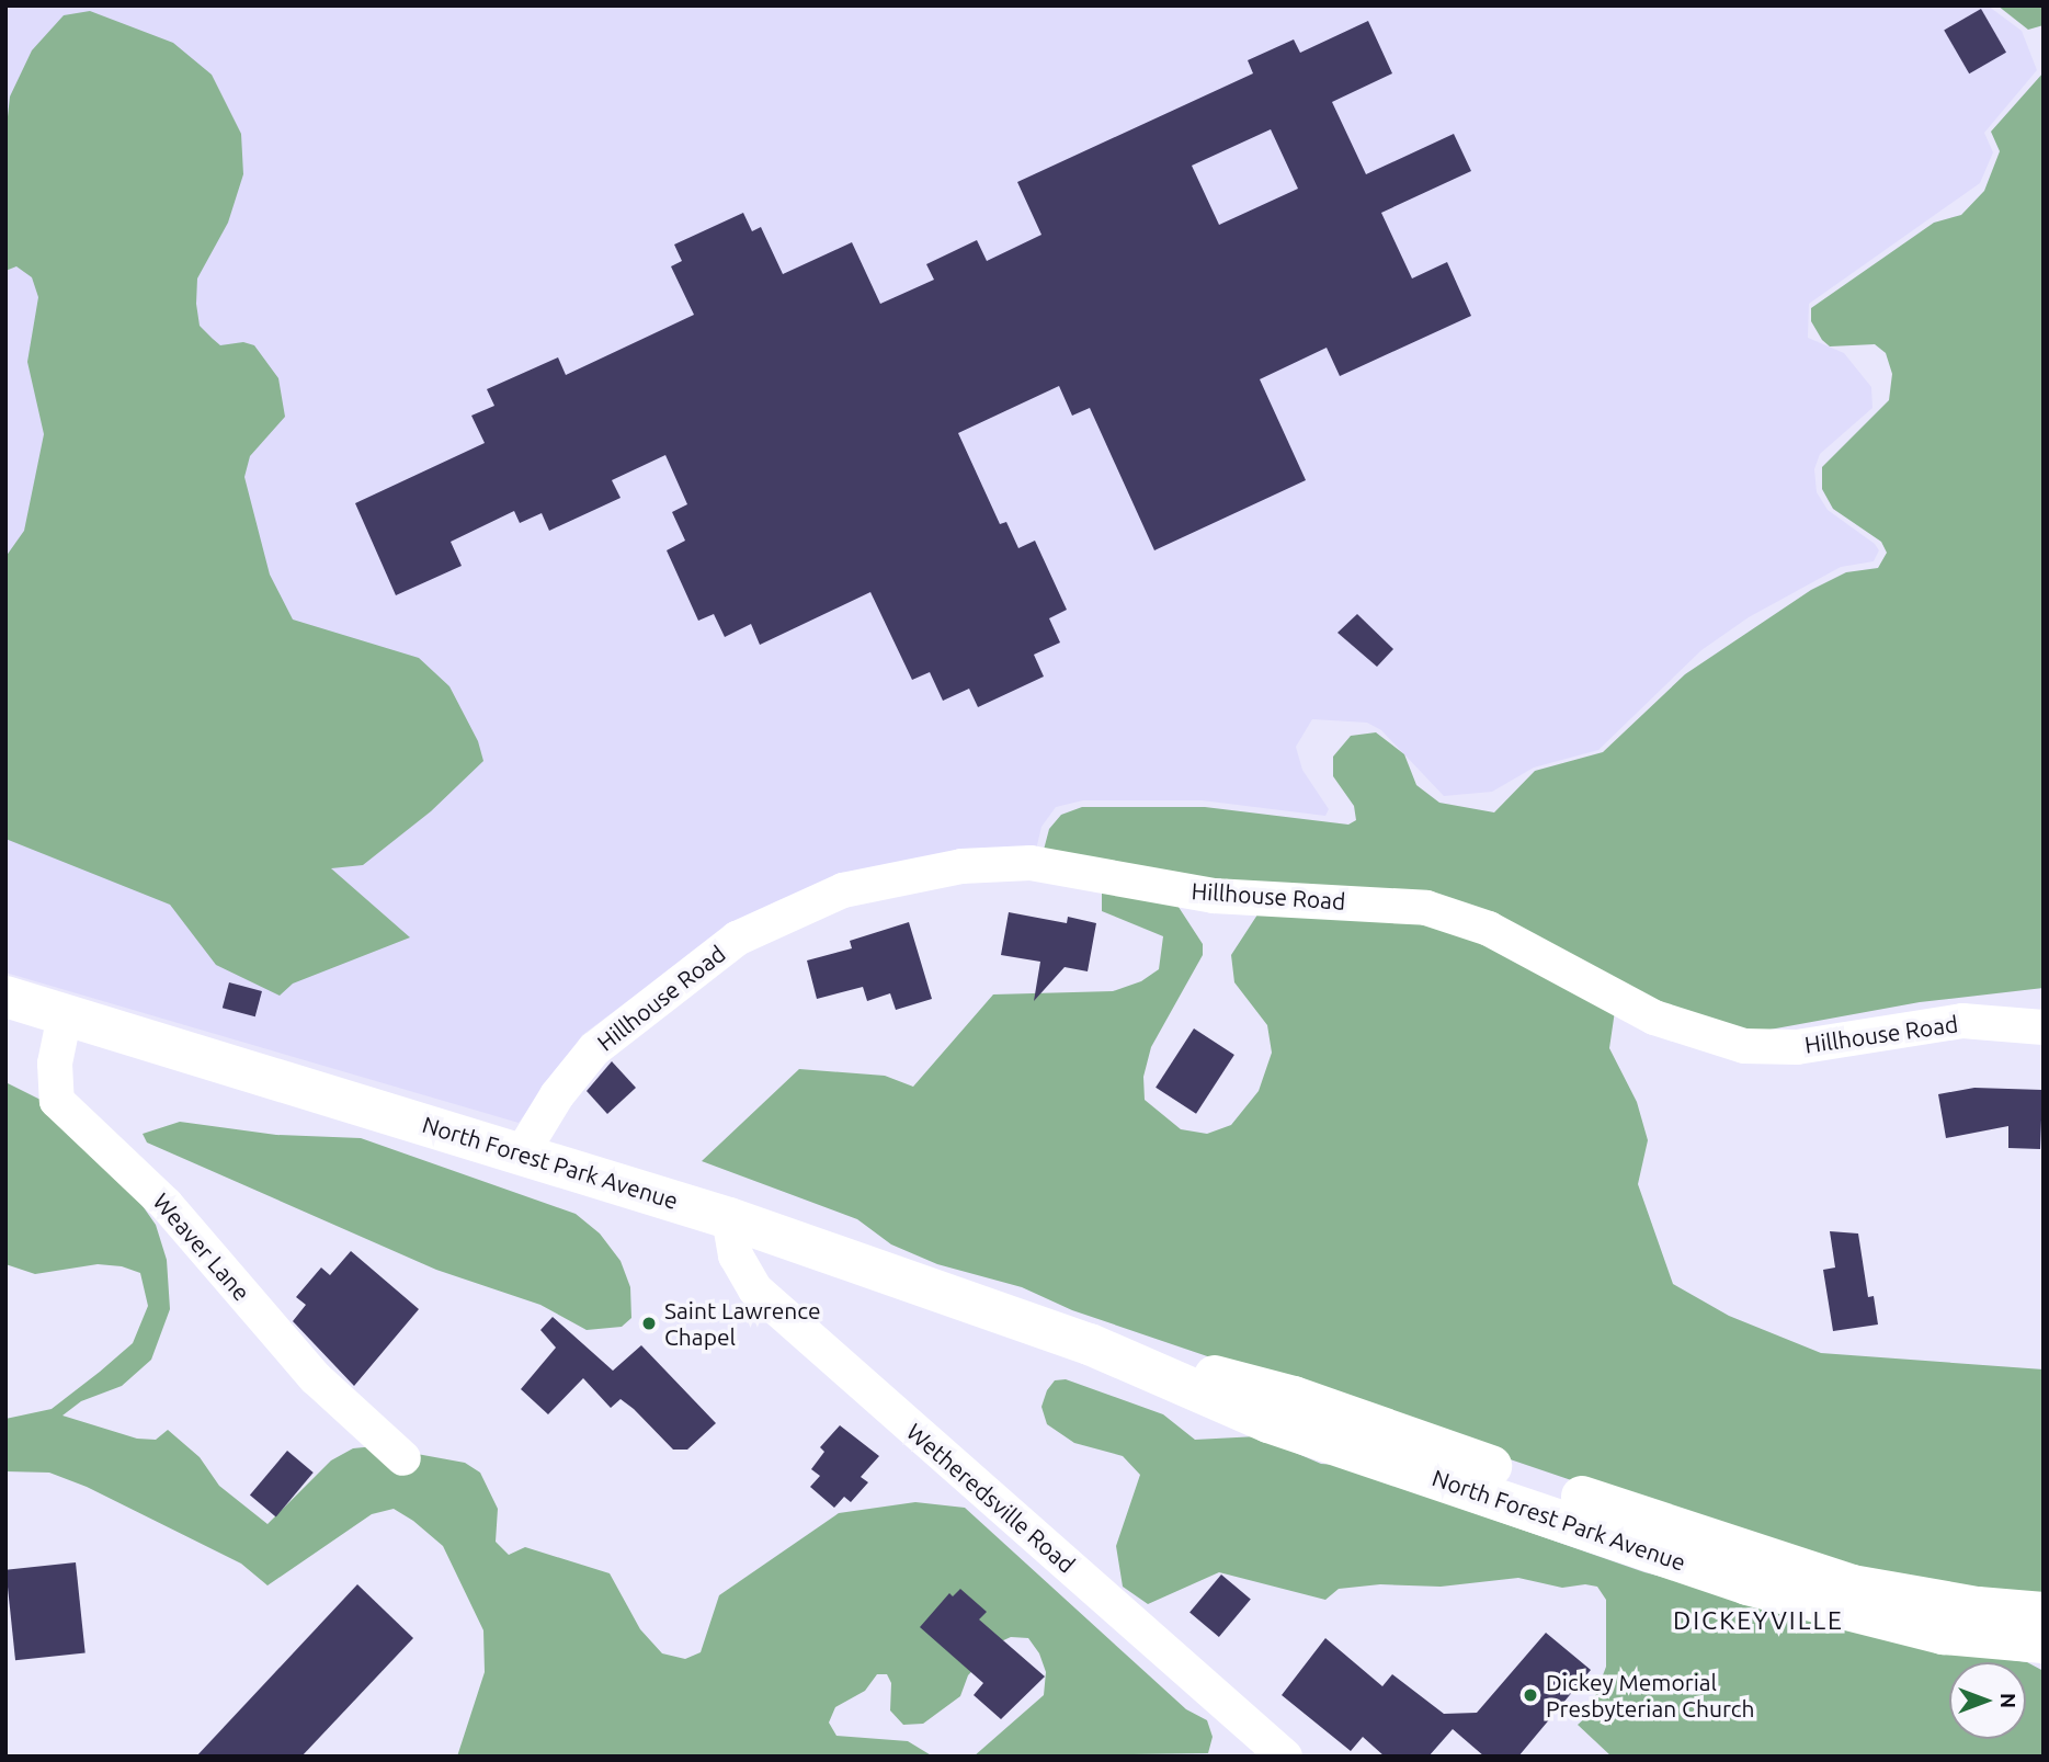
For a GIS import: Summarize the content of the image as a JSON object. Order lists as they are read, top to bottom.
{
  "streets": {
    "main road": ["North Forest Park Avenue"],
    "street": ["Hillhouse Road", "Weaver Lane", "Wetheredsville Road"]
  },
  "crossings": [
    ["Hillhouse Road", "North Forest Park Avenue"],
    ["North Forest Park Avenue", "Weaver Lane"],
    ["North Forest Park Avenue", "Wetheredsville Road"]
  ],
  "districts": ["DICKEYVILLE"],
  "places": ["Saint Lawrence Chapel", "Dickey Memorial Presbyterian Church"],
  "north": "right"
}
